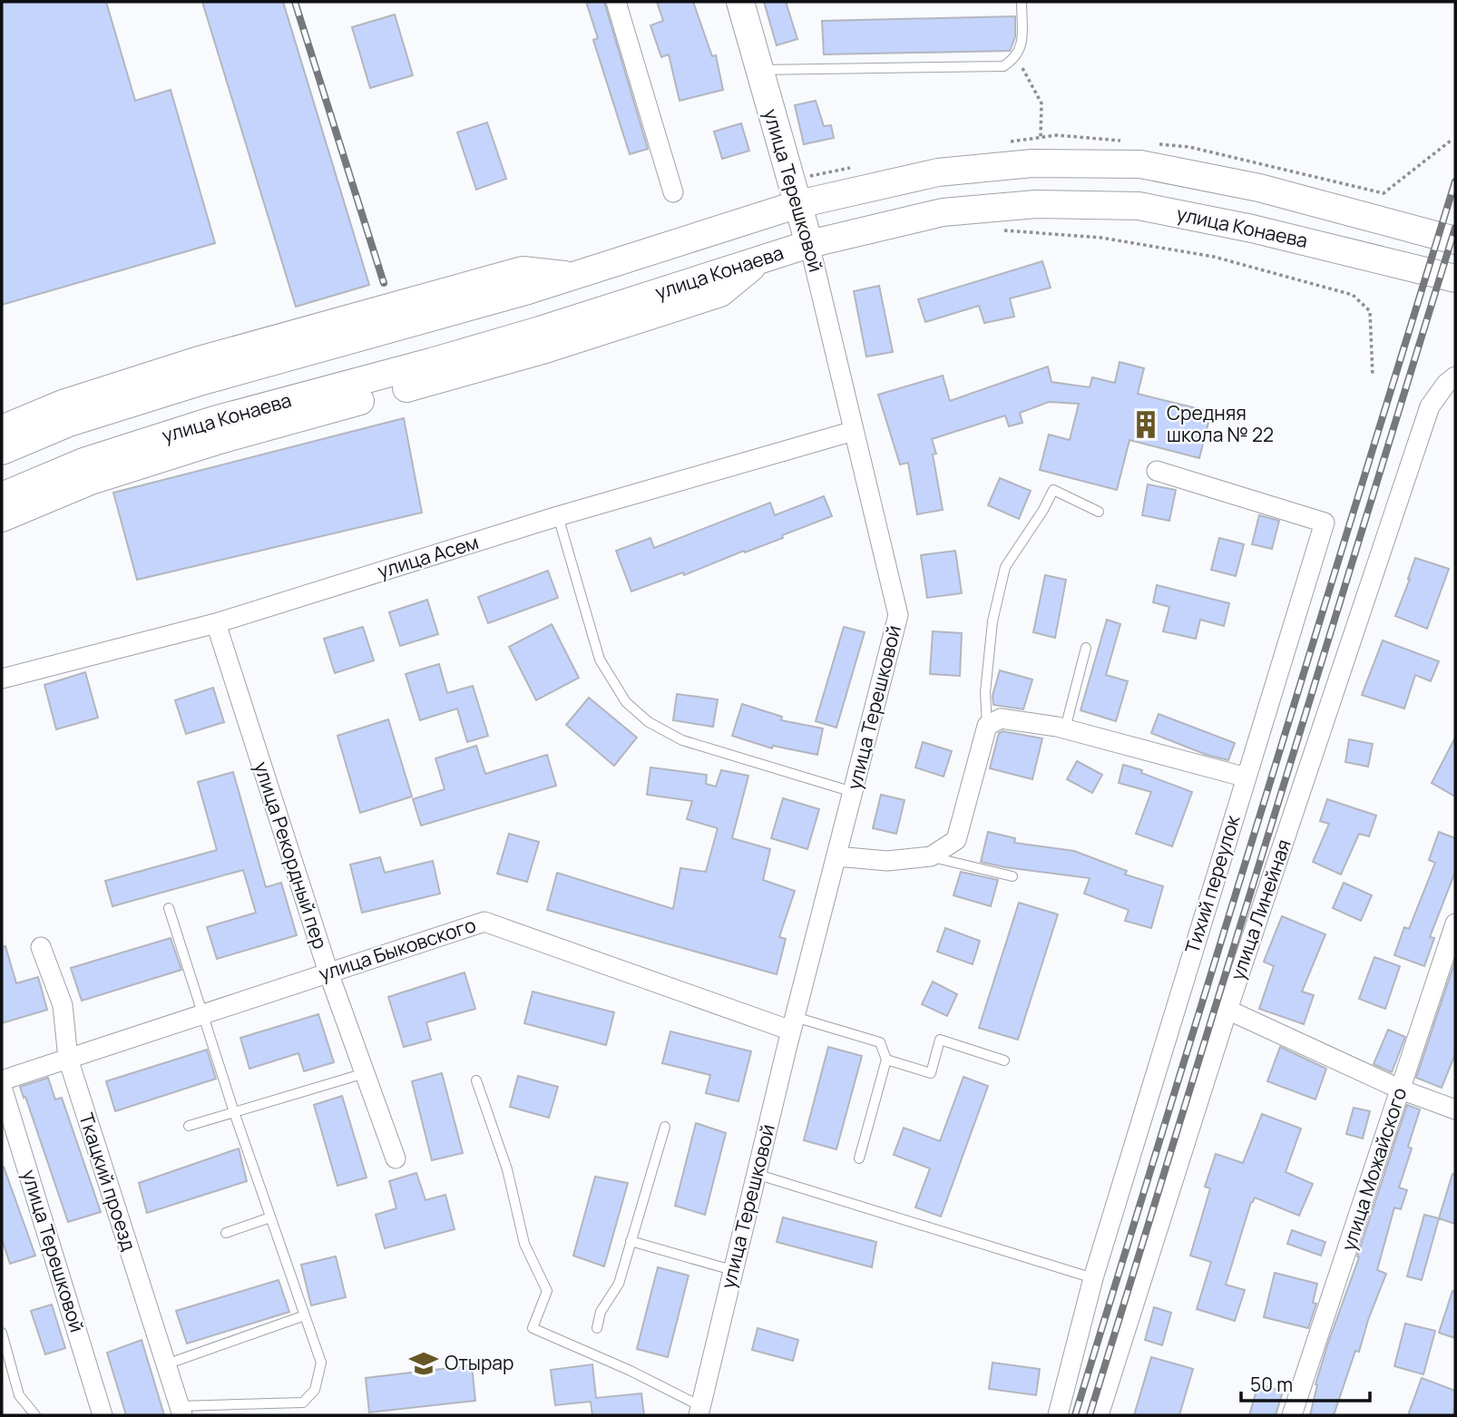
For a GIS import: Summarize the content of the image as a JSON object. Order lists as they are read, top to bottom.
{
  "streets": {
    "main road": ["улица Терешковой", "улица Конаева"],
    "street": [
      "улица Асем",
      "улица Рекордный пер",
      "Тихий переулок",
      "улица Линейная",
      "улица Быковского",
      "улица Можайского",
      "Ткацкий проезд"
    ]
  },
  "crossings": [
    ["улица Терешковой", "улица Конаева"],
    ["улица Терешковой", "улица Асем"],
    ["улица Терешковой", "улица Быковского"],
    ["улица Асем", "улица Рекордный пер"],
    ["улица Рекордный пер", "улица Быковского"],
    ["улица Быковского", "Ткацкий проезд"]
  ],
  "places": {
    "building": ["Средняя школа № 22"],
    "school or university": ["Отырар"]
  },
  "scale_bar": "50 m"
}
